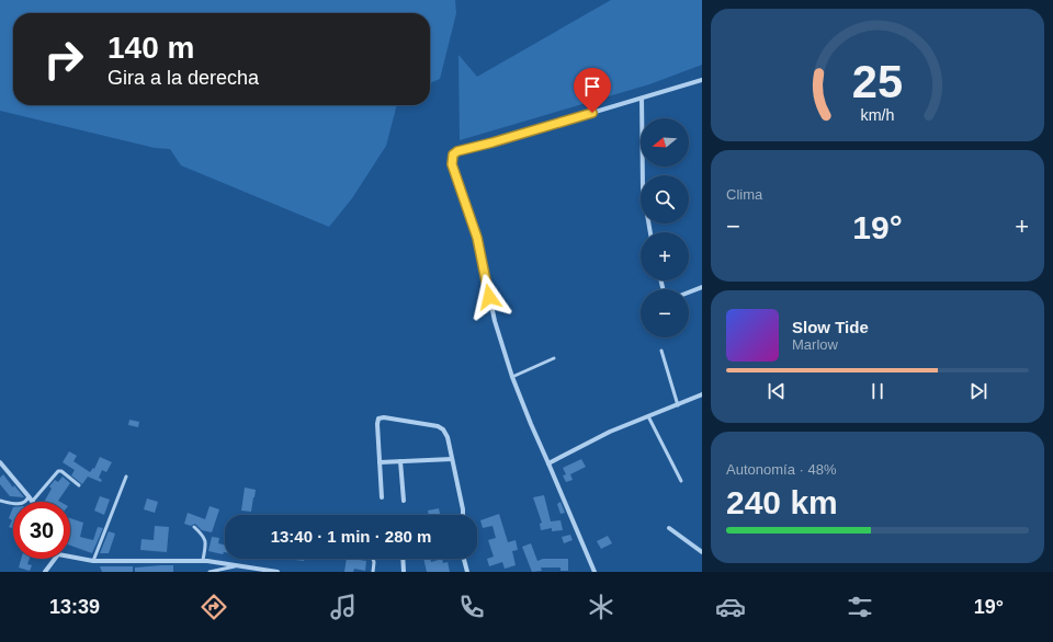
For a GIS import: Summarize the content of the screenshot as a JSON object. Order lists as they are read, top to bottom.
{
  "north": "left",
  "page": {
    "turn": ["140 m", "Gira a la derecha"],
    "map_buttons": ["+", "−"],
    "tile": [
      "Clima",
      ["Autonomía · 48%", "240 km"]
    ],
    "heat": ["−", "19°", "+"],
    "song": ["Slow Tide", "Marlow"],
    "limit": "30",
    "trip": "13:40 · 1 min · 280 m",
    "tabs": ["13:39", "19°"],
    "gauge": ["25", "km/h"]
  }
}
